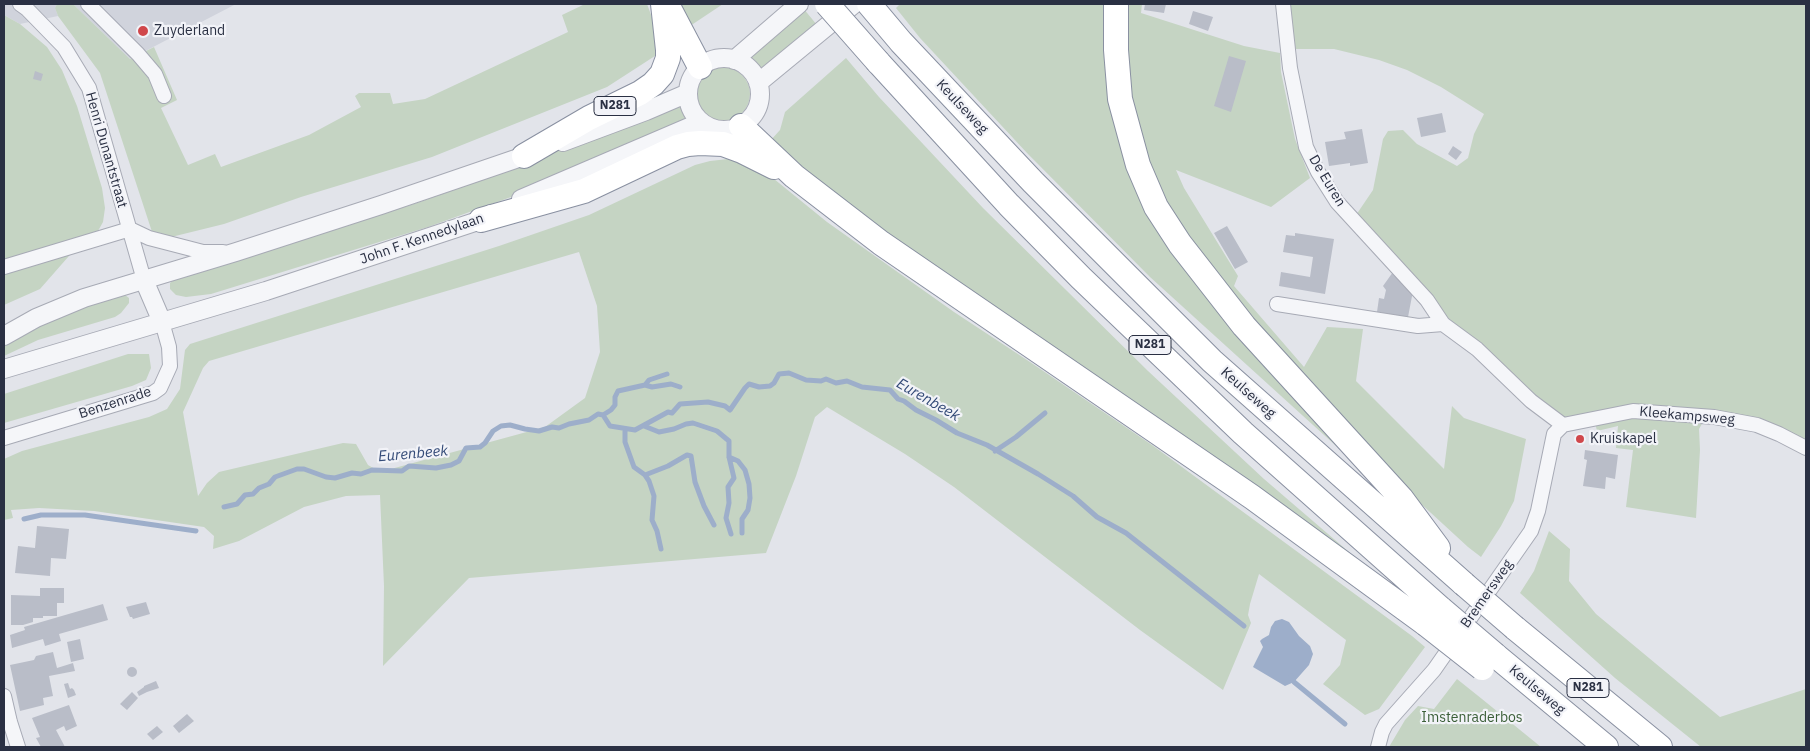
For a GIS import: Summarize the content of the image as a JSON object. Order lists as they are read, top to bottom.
{
  "streets": {
    "highway": ["N281", "Keulseweg"],
    "street": [
      "Henri Dunantstraat",
      "De Euren",
      "John F. Kennedylaan",
      "Benzenrade",
      "Kleekampsweg",
      "Bremersweg"
    ]
  },
  "crossings": [
    ["N281", "Keulseweg"],
    ["N281", "John F. Kennedylaan"],
    ["De Euren", "Kleekampsweg"],
    ["De Euren", "Bremersweg"],
    ["John F. Kennedylaan", "Benzenrade"],
    ["Kleekampsweg", "Bremersweg"]
  ],
  "water": ["Eurenbeek"],
  "parks": ["Imstenraderbos"],
  "places": ["Zuyderland", "Kruiskapel"]
}
